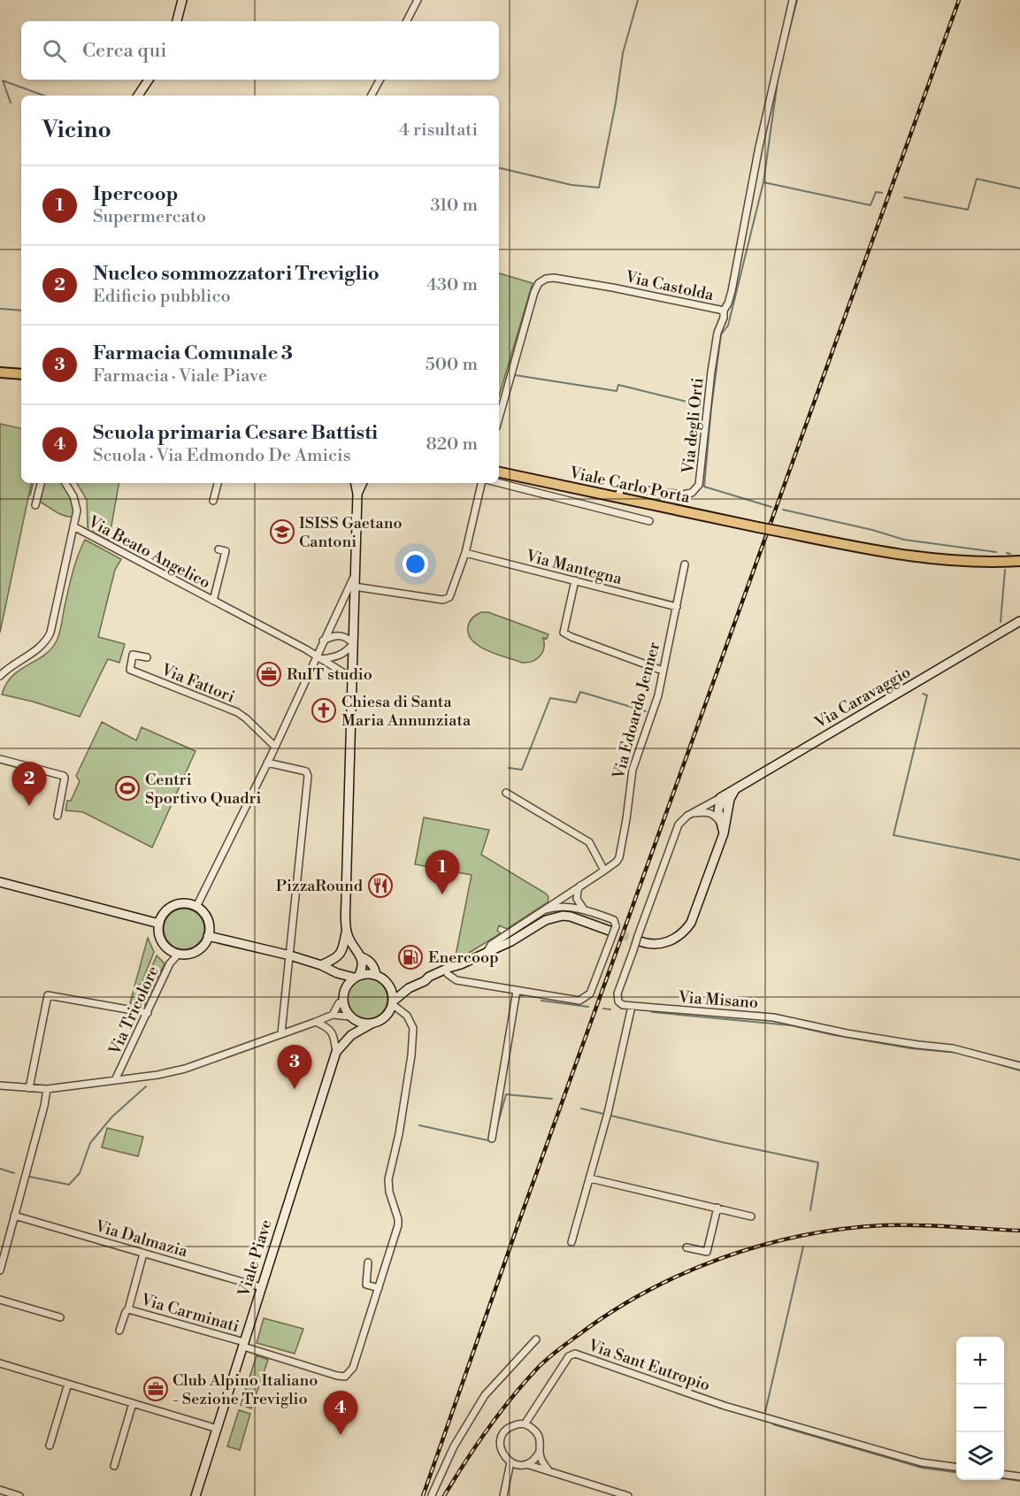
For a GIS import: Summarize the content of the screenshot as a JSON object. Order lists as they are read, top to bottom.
{
  "streets": {
    "main road": ["Viale Carlo Porta"],
    "street": [
      "Via Castolda",
      "Via degli Orti",
      "Via Beato Angelico",
      "Via Mantegna",
      "Via Fattori",
      "Via Caravaggio",
      "Via Edoardo Jenner",
      "Via Misano",
      "Via Tricolore",
      "Via Dalmazia",
      "Viale Piave",
      "Via Carminati",
      "Via Sant Eutropio"
    ]
  },
  "crossings": [
    ["Via Castolda", "Via degli Orti"],
    ["Via degli Orti", "Viale Carlo Porta"],
    ["Via Mantegna", "Via Edoardo Jenner"],
    ["Via Caravaggio", "Via Misano"],
    ["Via Dalmazia", "Viale Piave"],
    ["Via Dalmazia", "Via Carminati"],
    ["Viale Piave", "Via Carminati"]
  ],
  "places": {
    "school or university": ["ISISS Gaetano Cantoni"],
    "office": ["RuIT studio", "Club Alpino Italiano - Sezione Treviglio"],
    "church": ["Chiesa di Santa Maria Annunziata"],
    "sports": ["Centri Sportivo Quadri"],
    "restaurant": ["PizzaRound"],
    "fuel station": ["Enercoop"]
  },
  "page": {
    "search": "Cerca qui",
    "heading": ["Vicino", "4 risultati"],
    "list": [
      {
        "mark": "1",
        "name": "Ipercoop",
        "note": "Supermercato",
        "value": "310 m"
      },
      {
        "mark": "2",
        "name": "Nucleo sommozzatori Treviglio",
        "note": "Edificio pubblico",
        "value": "430 m"
      },
      {
        "mark": "3",
        "name": "Farmacia Comunale 3",
        "note": "Farmacia · Viale Piave",
        "value": "500 m"
      },
      {
        "mark": "4",
        "name": "Scuola primaria Cesare Battisti",
        "note": "Scuola · Via Edmondo De Amicis",
        "value": "820 m"
      }
    ],
    "pins": [
      "2",
      "1",
      "3",
      "4"
    ],
    "map_buttons": ["+", "−"]
  }
}
